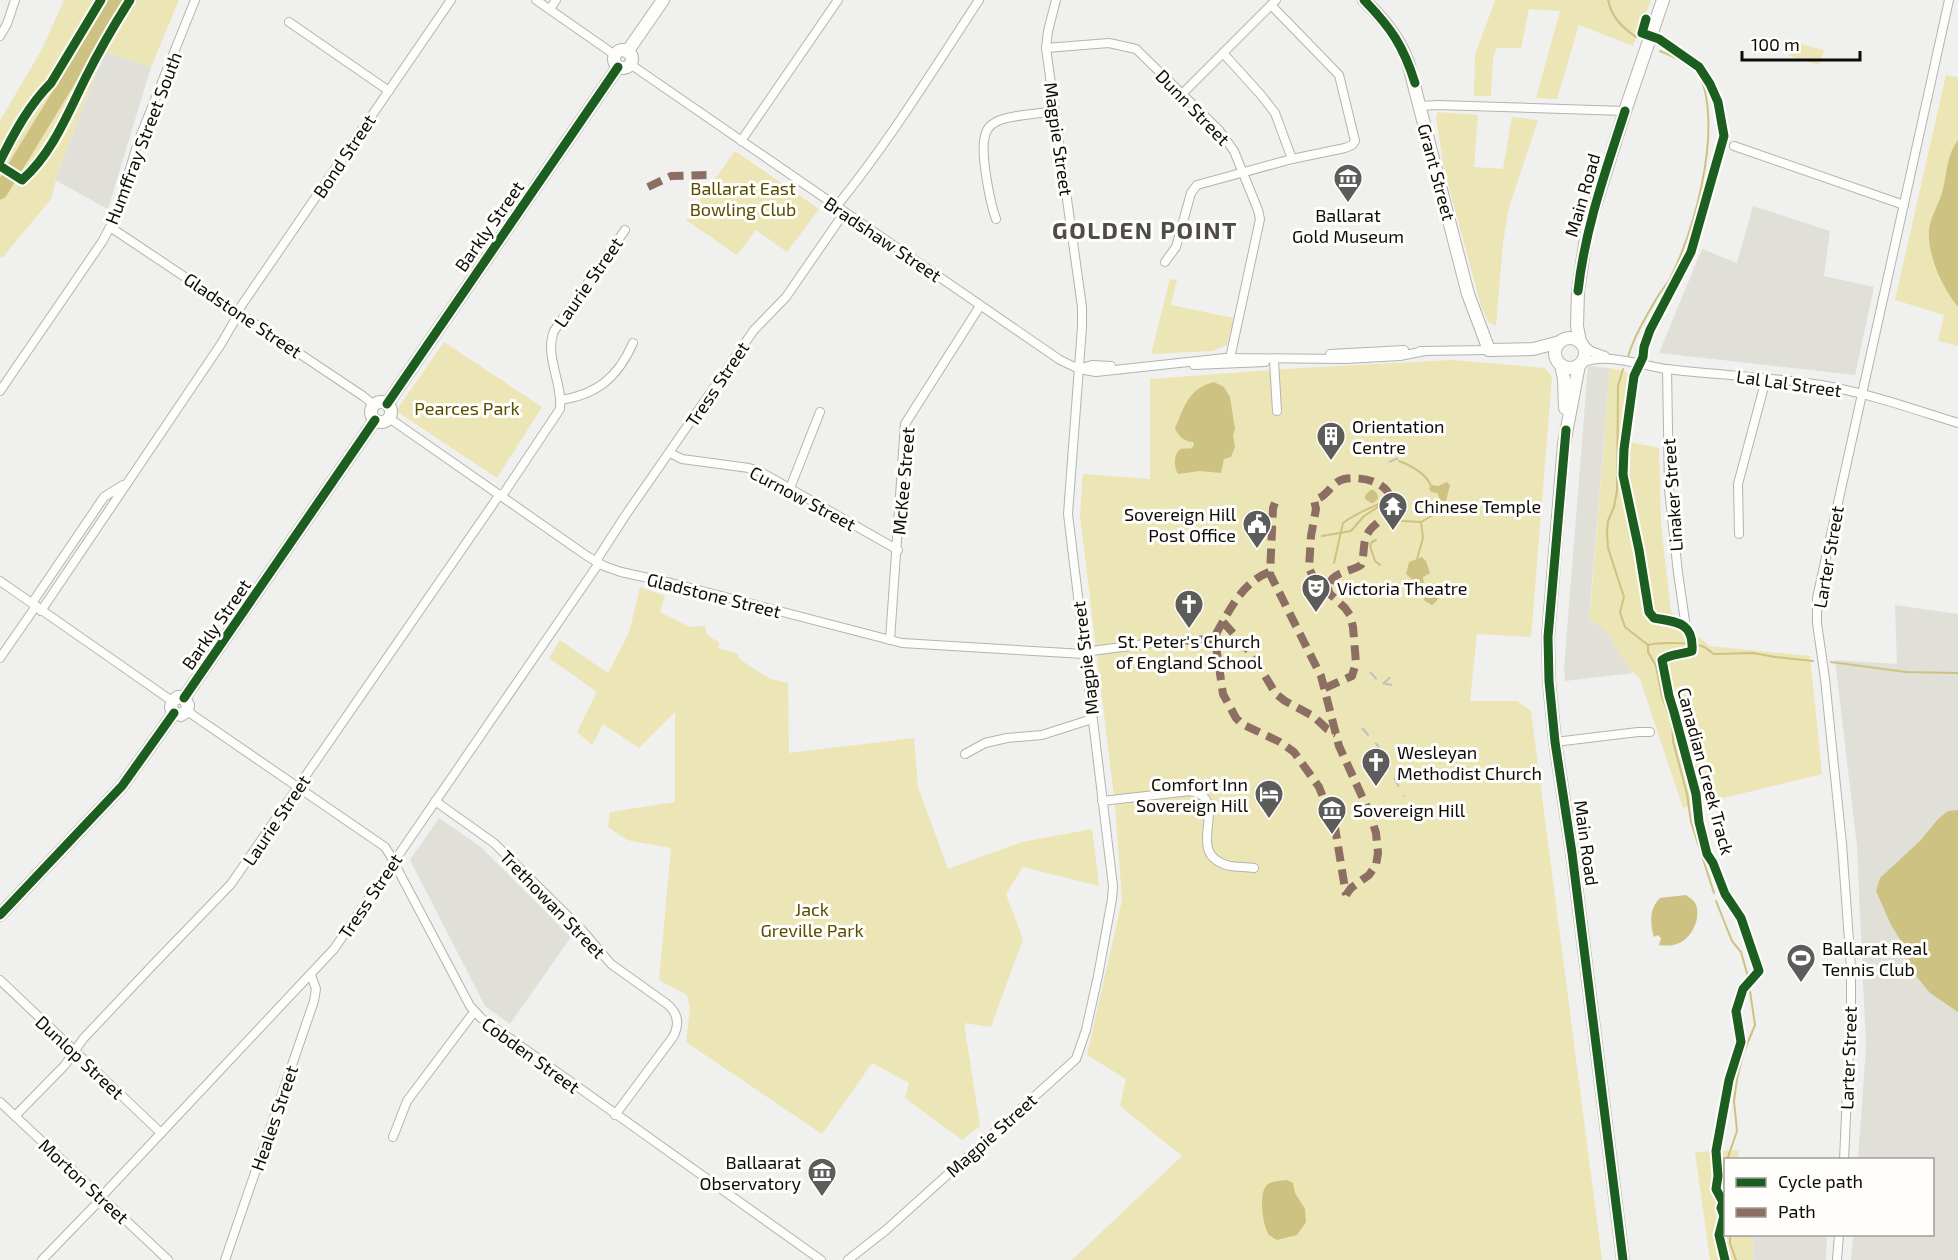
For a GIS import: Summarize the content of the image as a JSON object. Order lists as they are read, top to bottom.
{
  "streets": {
    "main road": ["Grant Street", "Main Road", "Barkly Street"],
    "street": [
      "Dunn Street",
      "Humffray Street South",
      "Magpie Street",
      "Bond Street",
      "Bradshaw Street",
      "Laurie Street",
      "Gladstone Street",
      "Lal Lal Street",
      "Tress Street",
      "McKee Street",
      "Linaker Street",
      "Curnow Street",
      "Larter Street",
      "Trethowan Street",
      "Cobden Street",
      "Dunlop Street",
      "Heales Street",
      "Morton Street"
    ],
    "cycle path": ["Canadian Creek Track"]
  },
  "crossings": [
    ["Dunn Street", "Magpie Street"],
    ["Humffray Street South", "Gladstone Street"],
    ["Magpie Street", "Bradshaw Street"],
    ["Magpie Street", "Gladstone Street"],
    ["Bond Street", "Gladstone Street"],
    ["Bond Street", "Cobden Street"],
    ["Main Road", "Lal Lal Street"],
    ["Barkly Street", "Bradshaw Street"],
    ["Barkly Street", "Gladstone Street"],
    ["Barkly Street", "Cobden Street"],
    ["Bradshaw Street", "Tress Street"],
    ["Bradshaw Street", "McKee Street"],
    ["Laurie Street", "Gladstone Street"],
    ["Laurie Street", "Cobden Street"],
    ["Laurie Street", "Dunlop Street"],
    ["Laurie Street", "Morton Street"],
    ["Gladstone Street", "Tress Street"],
    ["Gladstone Street", "McKee Street"],
    ["Lal Lal Street", "Linaker Street"],
    ["Lal Lal Street", "Larter Street"],
    ["Tress Street", "Curnow Street"],
    ["Tress Street", "Trethowan Street"],
    ["Tress Street", "Cobden Street"],
    ["Tress Street", "Dunlop Street"],
    ["Tress Street", "Heales Street"],
    ["Tress Street", "Morton Street"],
    ["McKee Street", "Curnow Street"],
    ["Trethowan Street", "Cobden Street"]
  ],
  "districts": ["GOLDEN POINT"],
  "parks": ["Ballarat East Bowling Club", "Pearces Park", "Jack Greville Park"],
  "places": {
    "museum": ["Ballarat Gold Museum", "Sovereign Hill", "Ballaarat Observatory"],
    "building": ["Orientation Centre"],
    "temple": ["Chinese Temple"],
    "public building": ["Sovereign Hill Post Office"],
    "theatre": ["Victoria Theatre"],
    "church": ["St. Peter's Church of England School", "Wesleyan Methodist Church"],
    "hotel": ["Comfort Inn Sovereign Hill"],
    "sports": ["Ballarat Real Tennis Club"]
  },
  "legend": ["Cycle path", "Path"],
  "scale_bar": "100 m"
}
